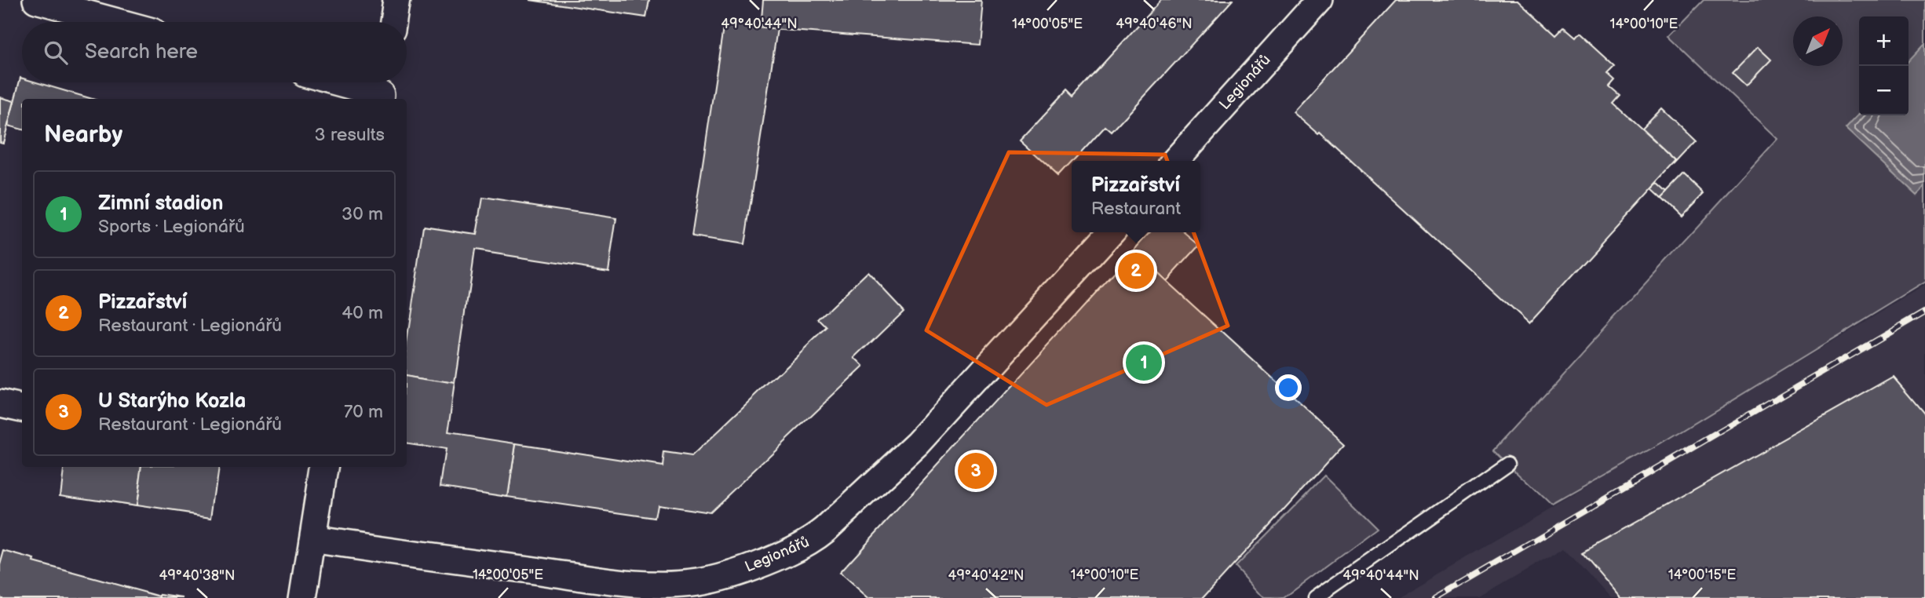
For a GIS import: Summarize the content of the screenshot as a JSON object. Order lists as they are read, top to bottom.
{
  "streets": {
    "street": ["Legionářů"]
  },
  "north": "top right",
  "page": {
    "map_buttons": ["+", "−"],
    "search": "Search here",
    "heading": ["Nearby", "3 results"],
    "popup": ["Pizzařství", "Restaurant"],
    "list": [
      {
        "mark": "1",
        "name": "Zimní stadion",
        "note": "Sports · Legionářů",
        "value": "30 m"
      },
      {
        "mark": "2",
        "name": "Pizzařství",
        "note": "Restaurant · Legionářů",
        "value": "40 m"
      },
      {
        "mark": "3",
        "name": "U Starýho Kozla",
        "note": "Restaurant · Legionářů",
        "value": "70 m"
      }
    ],
    "pins": ["2", "1", "3"]
  },
  "coordinates": [
    "49°40'44\"N",
    "49°40'46\"N",
    "14°00'05\"E",
    "14°00'10\"E",
    "14°00'15\"E",
    "49°40'38\"N",
    "49°40'42\"N"
  ]
}
